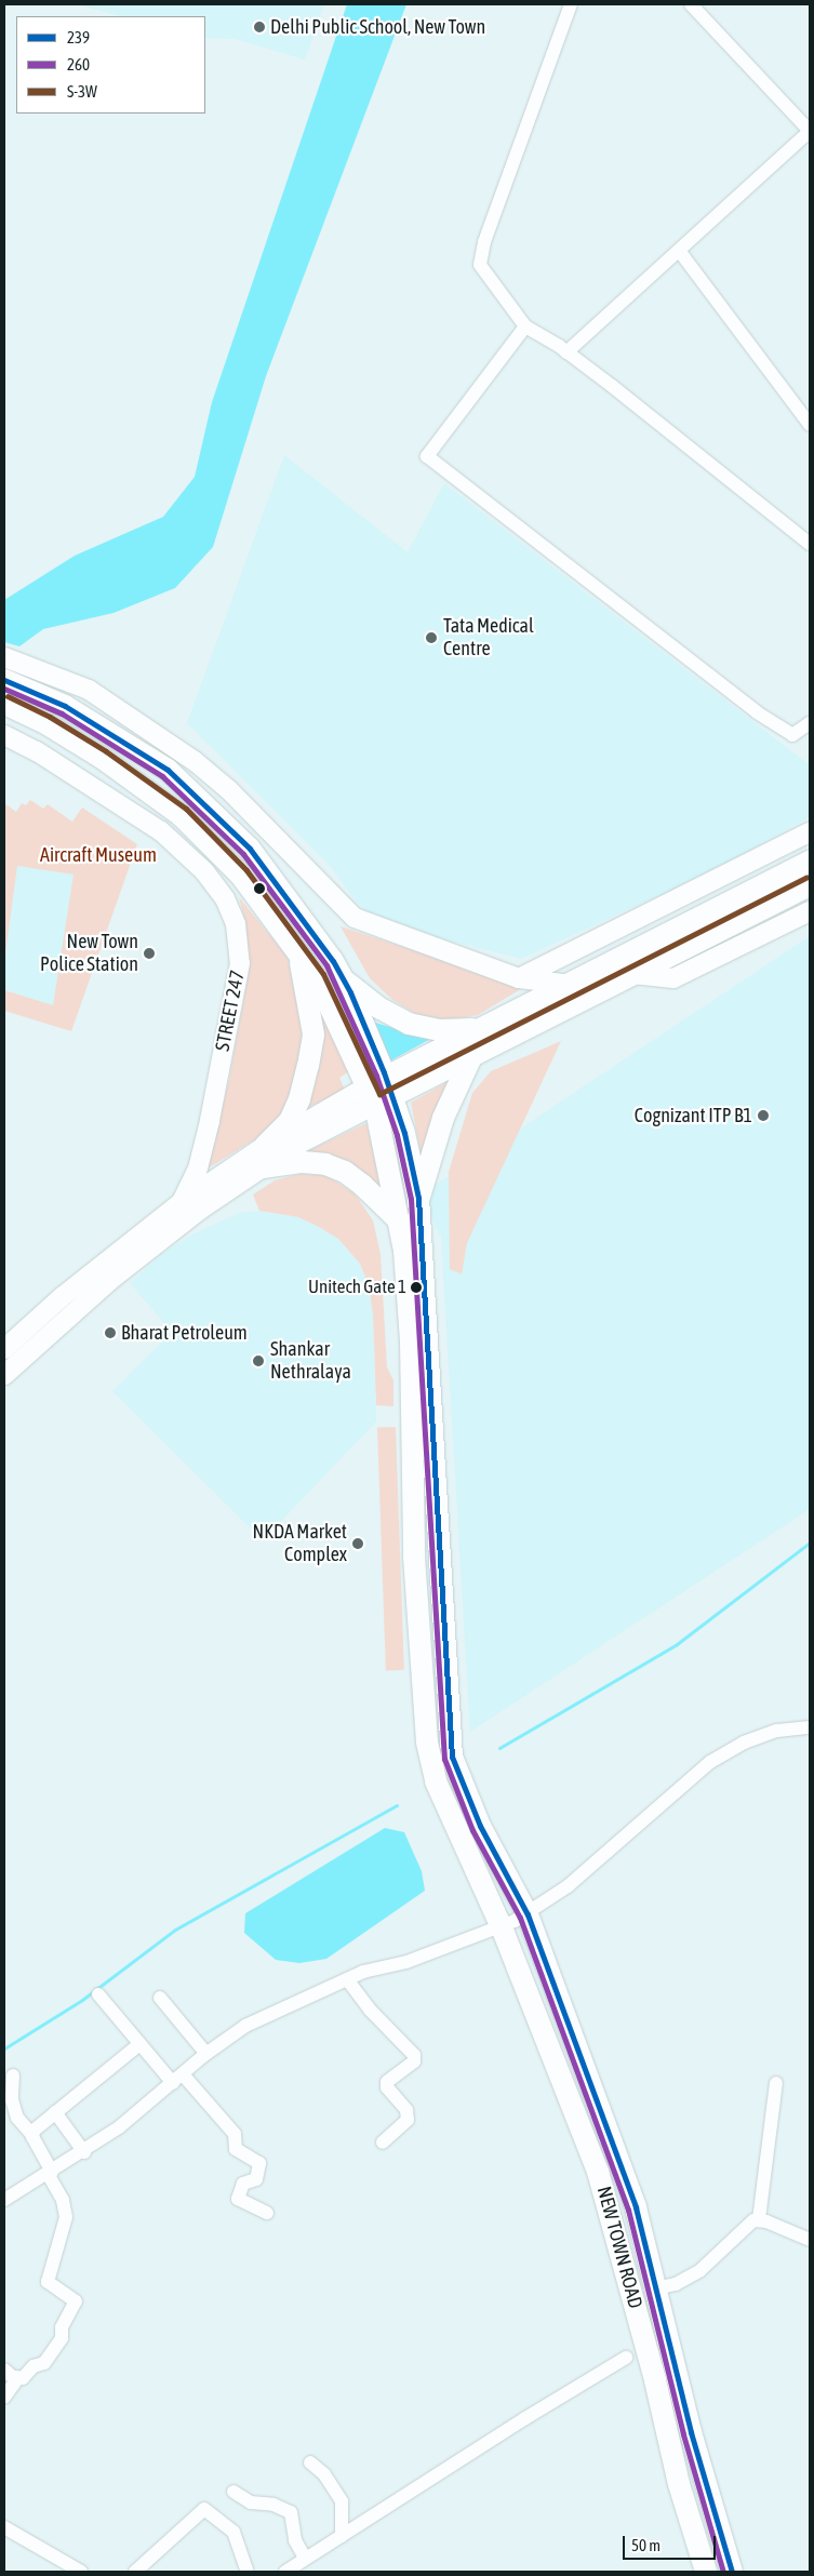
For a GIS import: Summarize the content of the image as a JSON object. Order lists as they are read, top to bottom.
{
  "streets": {
    "main road": ["NEW TOWN ROAD"],
    "street": ["STREET 247"]
  },
  "parks": ["Aircraft Museum"],
  "places": [
    "Delhi Public School, New Town",
    "Tata Medical Centre",
    "New Town Police Station",
    "Cognizant ITP B1",
    "Unitech Gate 1",
    "Bharat Petroleum",
    "Shankar Nethralaya",
    "NKDA Market Complex"
  ],
  "lines": ["transit line 239", "transit line 260", "transit line S-3W"],
  "legend": ["239", "260", "S-3W"],
  "scale_bar": "50 m"
}
